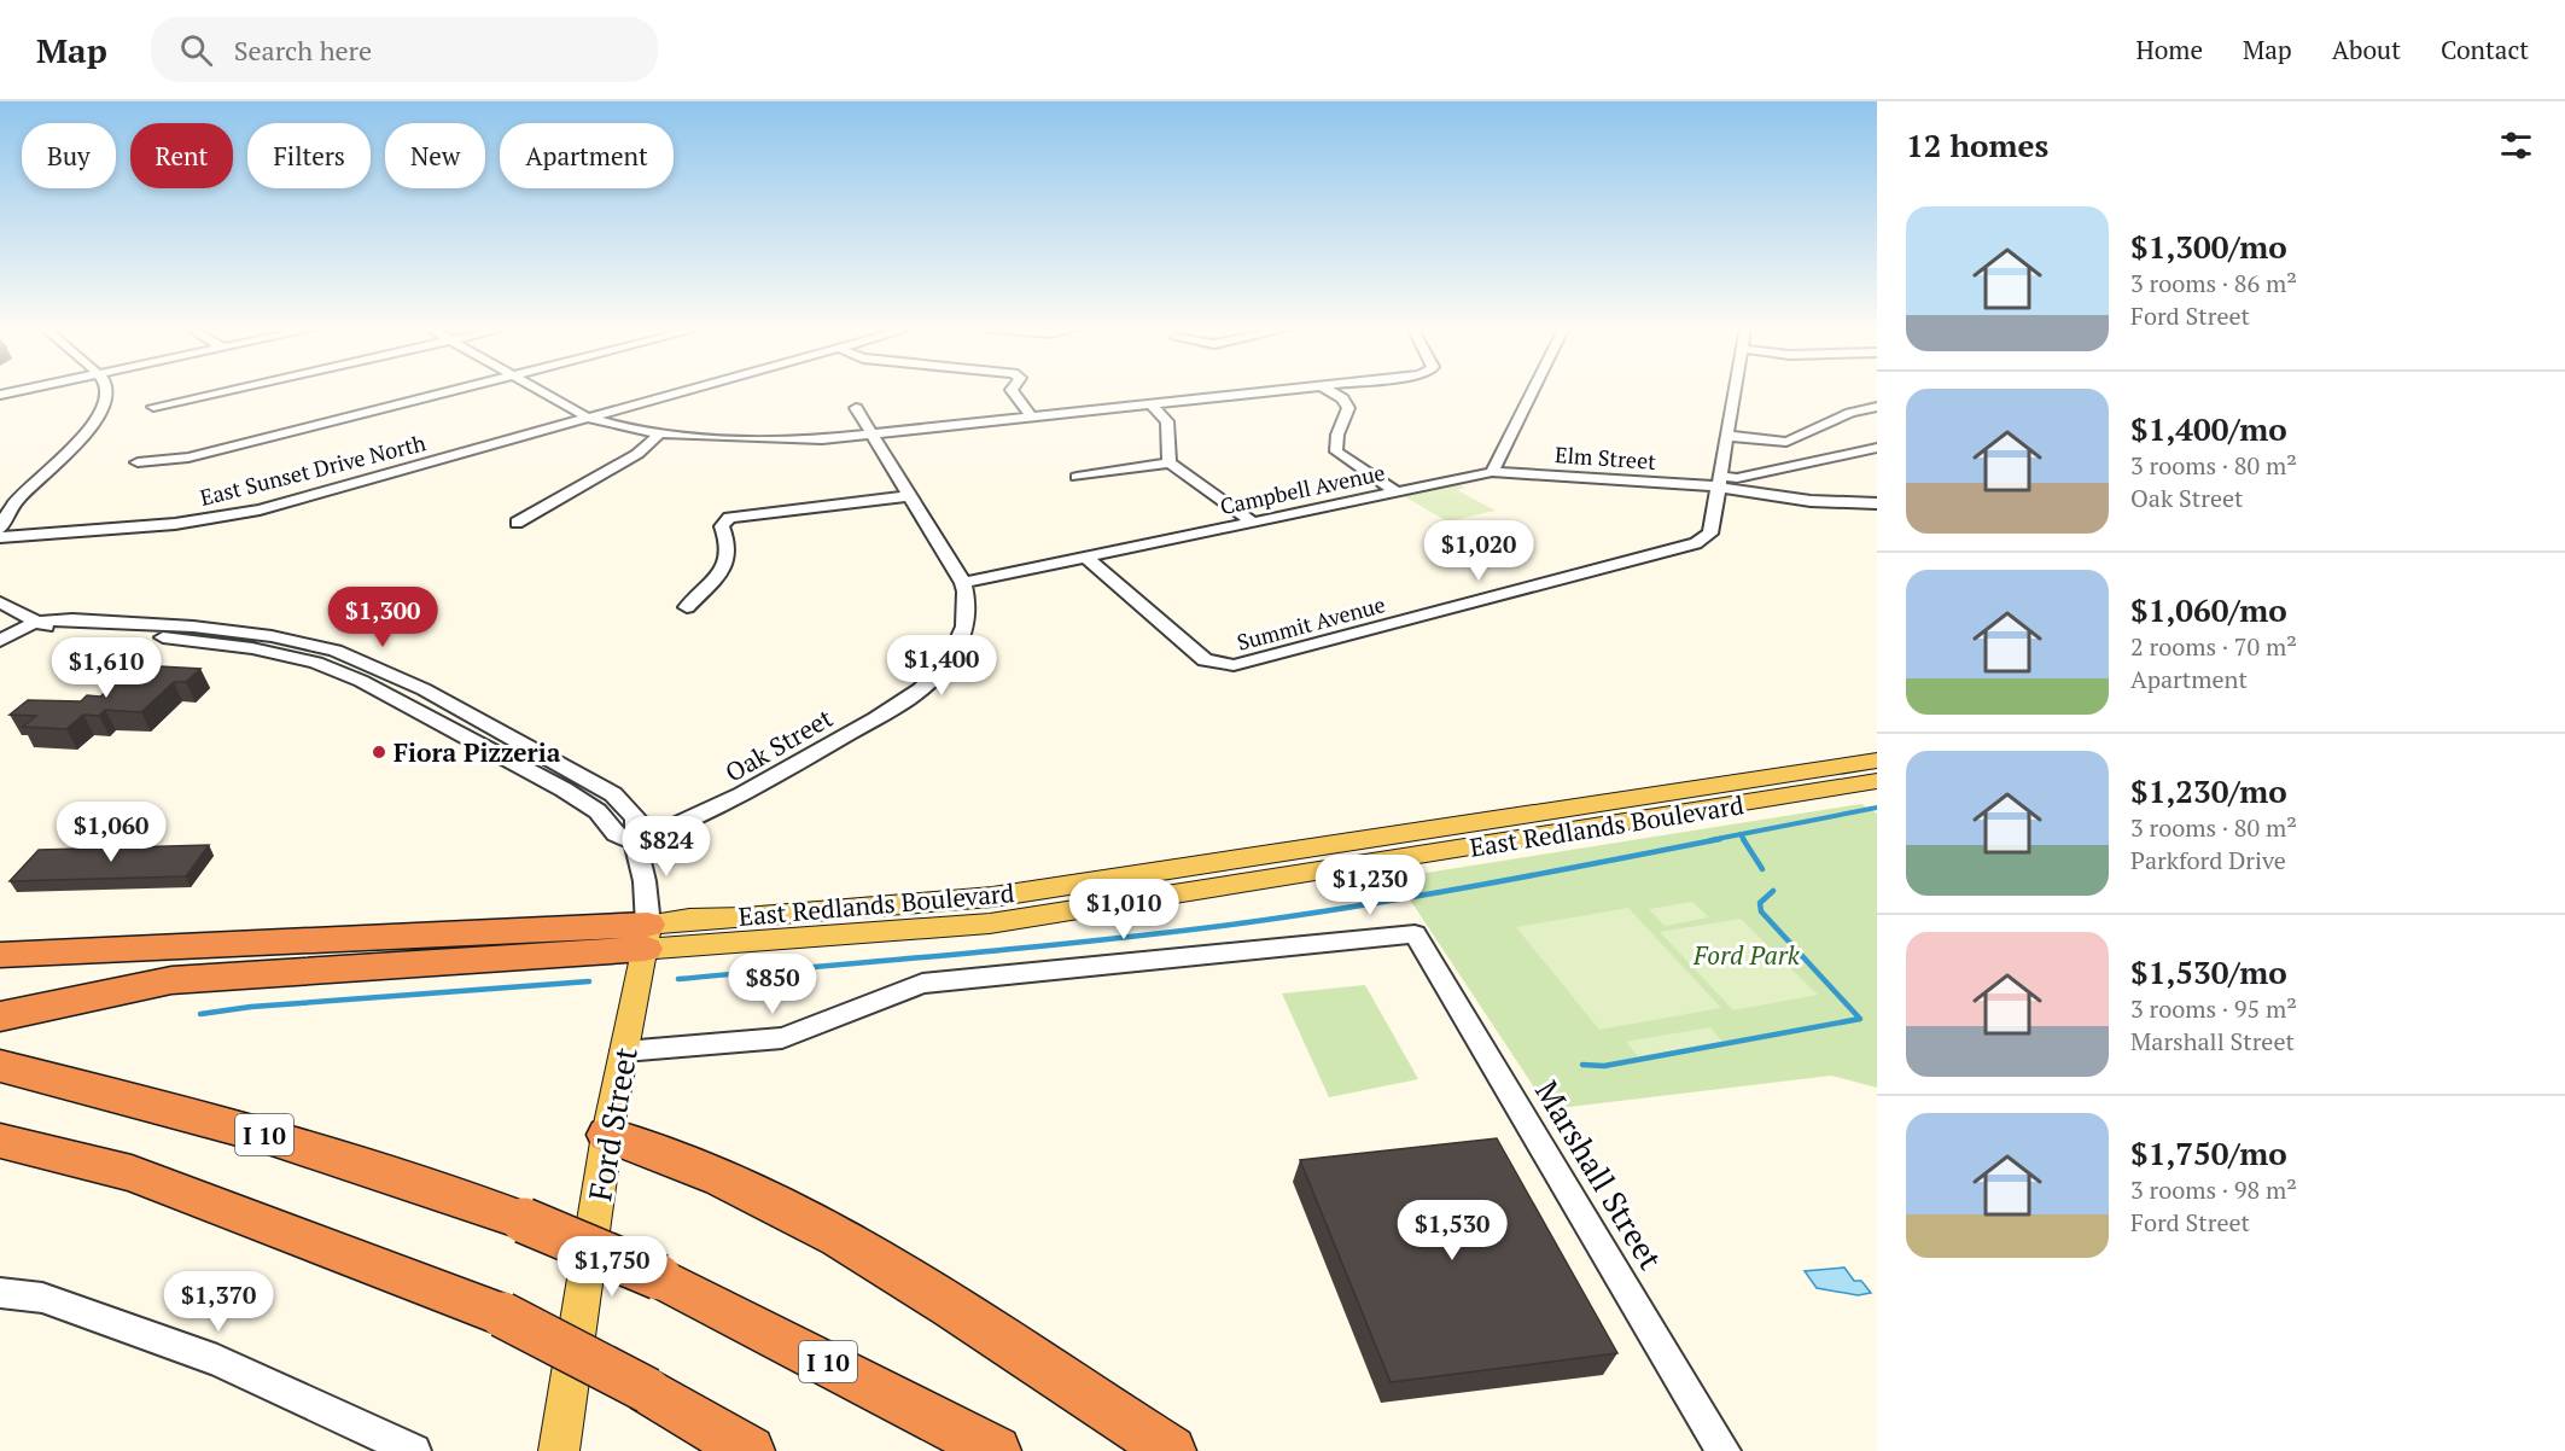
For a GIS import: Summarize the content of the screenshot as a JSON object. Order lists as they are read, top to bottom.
{
  "streets": {
    "highway": ["I 10"],
    "main road": ["East Redlands Boulevard", "Ford Street"],
    "street": [
      "Elm Street",
      "East Sunset Drive North",
      "Campbell Avenue",
      "Summit Avenue",
      "Oak Street",
      "Marshall Street"
    ]
  },
  "crossings": [
    ["Elm Street", "Campbell Avenue"],
    ["Elm Street", "Summit Avenue"],
    ["Campbell Avenue", "Summit Avenue"],
    ["Campbell Avenue", "Oak Street"],
    ["Oak Street", "Ford Street"],
    ["East Redlands Boulevard", "Ford Street"],
    ["Ford Street", "Marshall Street"]
  ],
  "parks": ["Ford Park"],
  "places": ["Fiora Pizzeria"],
  "page": {
    "header": "Map",
    "search": "Search here",
    "nav": [
      "Home",
      "Map",
      "About",
      "Contact"
    ],
    "heading": "12 homes",
    "chip": [
      "Buy",
      "Rent",
      "Filters",
      "New",
      "Apartment"
    ],
    "list": [
      {
        "name": "$1,300/mo",
        "note": "3 rooms · 86 m² · Ford Street"
      },
      {
        "name": "$1,400/mo",
        "note": "3 rooms · 80 m² · Oak Street"
      },
      {
        "name": "$1,060/mo",
        "note": "2 rooms · 70 m² · Apartment"
      },
      {
        "name": "$1,230/mo",
        "note": "3 rooms · 80 m² · Parkford Drive"
      },
      {
        "name": "$1,530/mo",
        "note": "3 rooms · 95 m² · Marshall Street"
      },
      {
        "name": "$1,750/mo",
        "note": "3 rooms · 98 m² · Ford Street"
      }
    ],
    "price": [
      "$1,020",
      "$1,300",
      "$1,400",
      "$1,610",
      "$1,060",
      "$824",
      "$1,230",
      "$1,010",
      "$850",
      "$1,530",
      "$1,750",
      "$1,370"
    ]
  }
}
